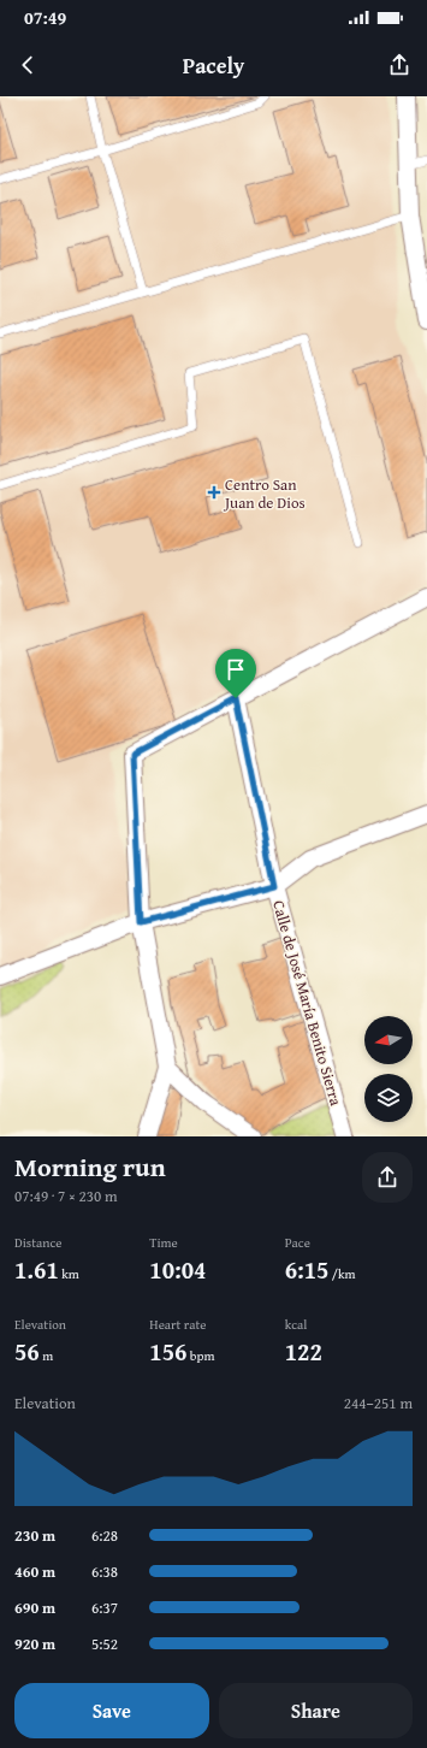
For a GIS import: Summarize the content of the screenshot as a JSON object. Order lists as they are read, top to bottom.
{
  "streets": {
    "street": ["Calle de José María Benito Sierra"]
  },
  "places": {
    "health": ["Centro San Juan de Dios"]
  },
  "north": "left",
  "page": {
    "status": "07:49",
    "header": "Pacely",
    "heading": ["Morning run", "07:49 · 7 × 230 m"],
    "stats": [
      ["Distance", "1.61 km"],
      ["Time", "10:04"],
      ["Pace", "6:15 /km"],
      ["Elevation", "56 m"],
      ["Heart rate", "156 bpm"],
      ["kcal", "122"]
    ],
    "chart": ["Elevation", "244–251 m"],
    "list": [
      {
        "name": "230 m",
        "note": "6:28"
      },
      {
        "name": "460 m",
        "note": "6:38"
      },
      {
        "name": "690 m",
        "note": "6:37"
      },
      {
        "name": "920 m",
        "note": "5:52"
      }
    ],
    "buttons": ["Save", "Share"]
  }
}
